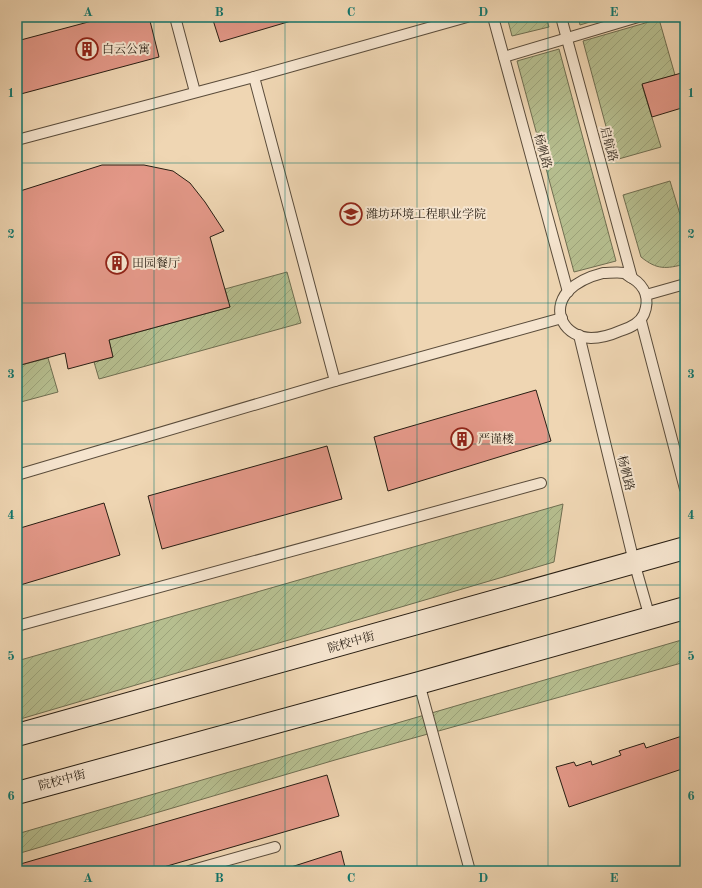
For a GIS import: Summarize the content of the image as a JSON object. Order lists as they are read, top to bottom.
{
  "streets": {
    "main road": ["院校中街"],
    "lane": ["启航路", "杨帆路"]
  },
  "crossings": [
    ["启航路", "杨帆路"],
    ["杨帆路", "院校中街"]
  ],
  "places": {
    "building": ["白云公寓", "田园餐厅", "严谨楼"],
    "school or university": ["潍坊环境工程职业学院"]
  },
  "grid": {
    "columns": [
      "A",
      "B",
      "C",
      "D",
      "E"
    ],
    "rows": [
      "1",
      "2",
      "3",
      "4",
      "5",
      "6"
    ]
  }
}
